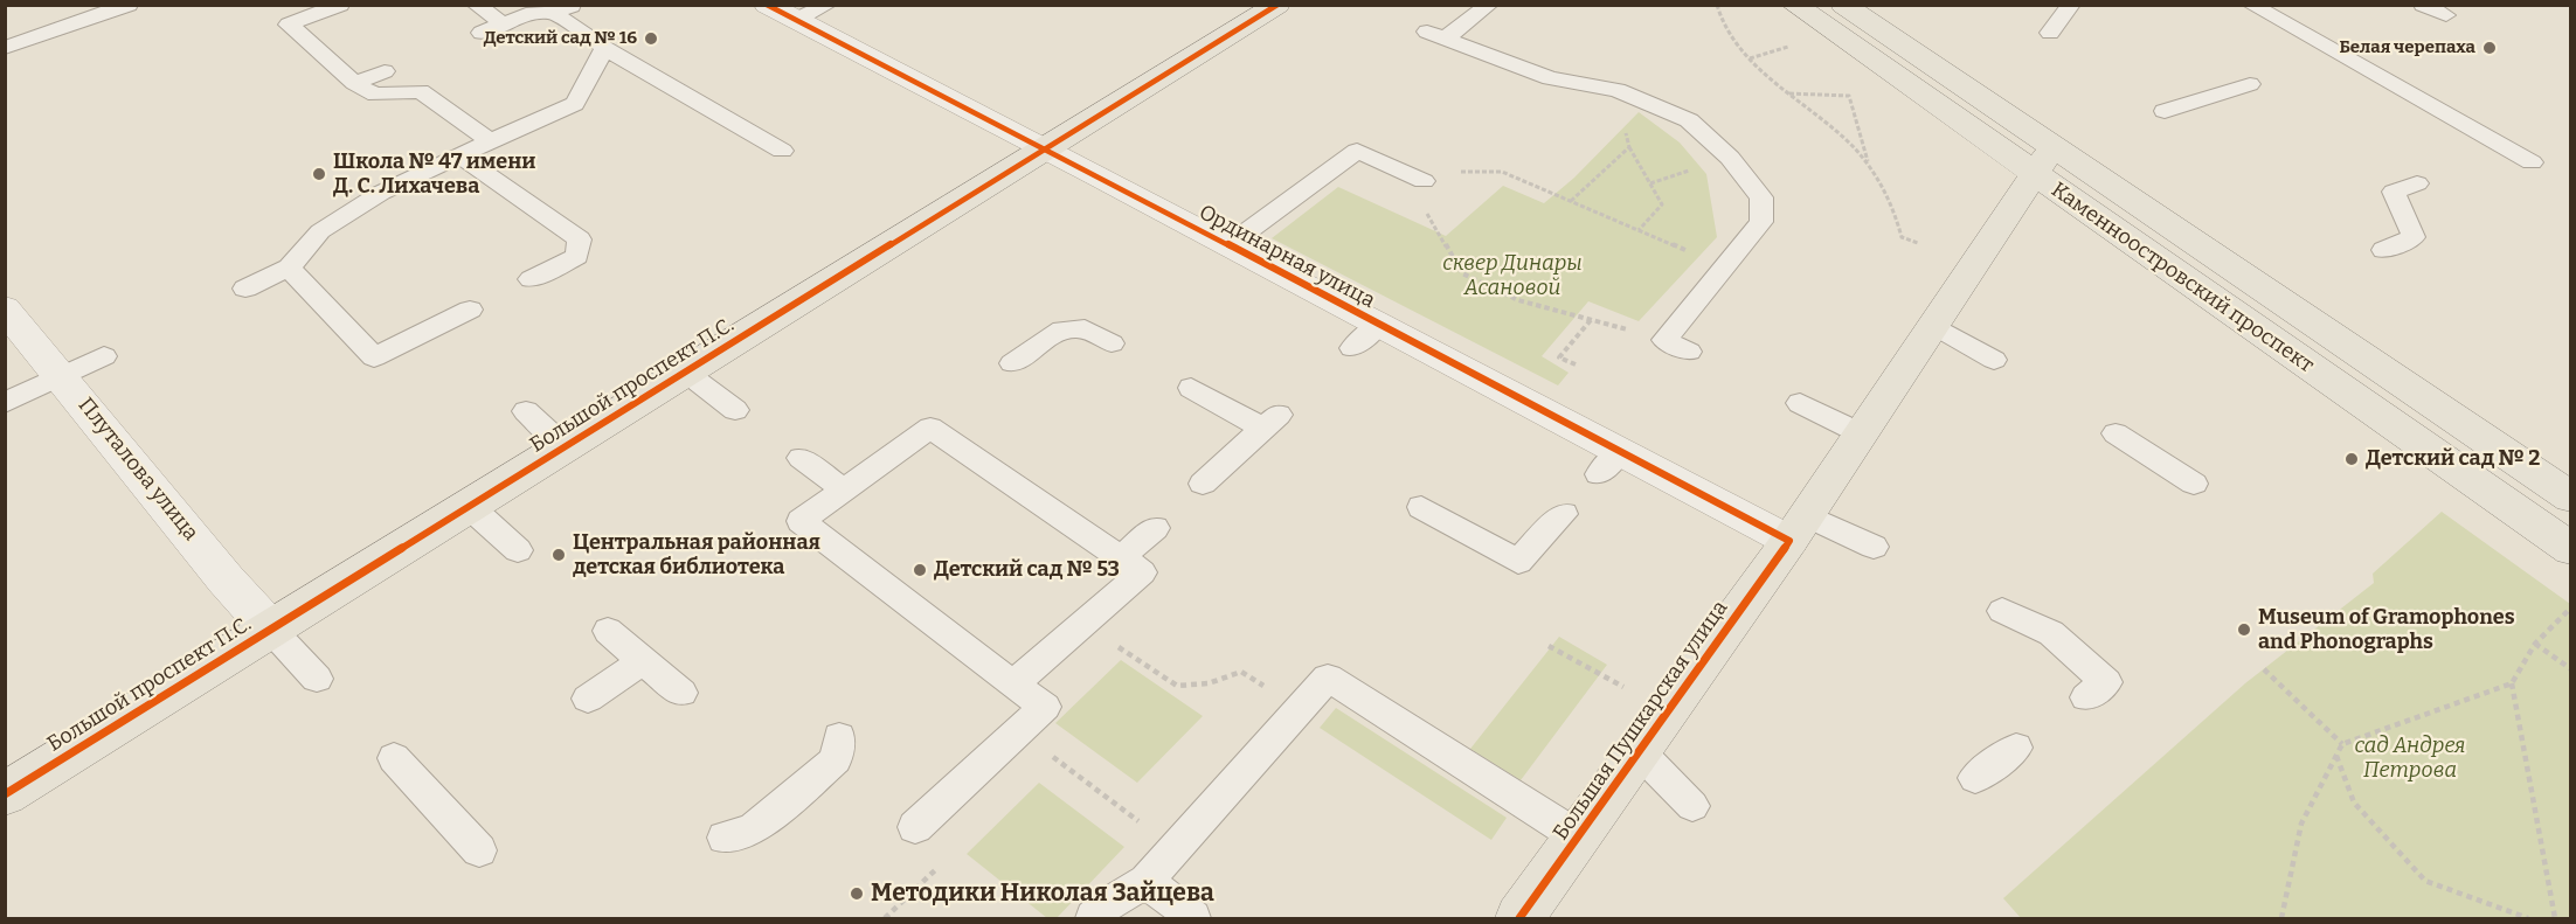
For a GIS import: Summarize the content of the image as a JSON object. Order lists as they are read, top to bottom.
{
  "streets": {
    "main road": ["Каменноостровский проспект", "Большой проспект П.С.", "Большая Пушкарская улица"],
    "street": ["Ординарная улица", "Плуталова улица"]
  },
  "crossings": [
    ["Ординарная улица", "Большой проспект П.С."],
    ["Ординарная улица", "Большая Пушкарская улица"],
    ["Каменноостровский проспект", "Большая Пушкарская улица"],
    ["Большой проспект П.С.", "Плуталова улица"]
  ],
  "parks": ["сквер Динары Асановой", "сад Андрея Петрова"],
  "places": [
    "Детский сад № 16",
    "Белая черепаха",
    "Школа № 47 имени Д. С. Лихачева",
    "Детский сад № 2",
    "Центральная районная детская библиотека",
    "Детский сад № 53",
    "Museum of Gramophones and Phonographs",
    "Методики Николая Зайцева"
  ]
}
